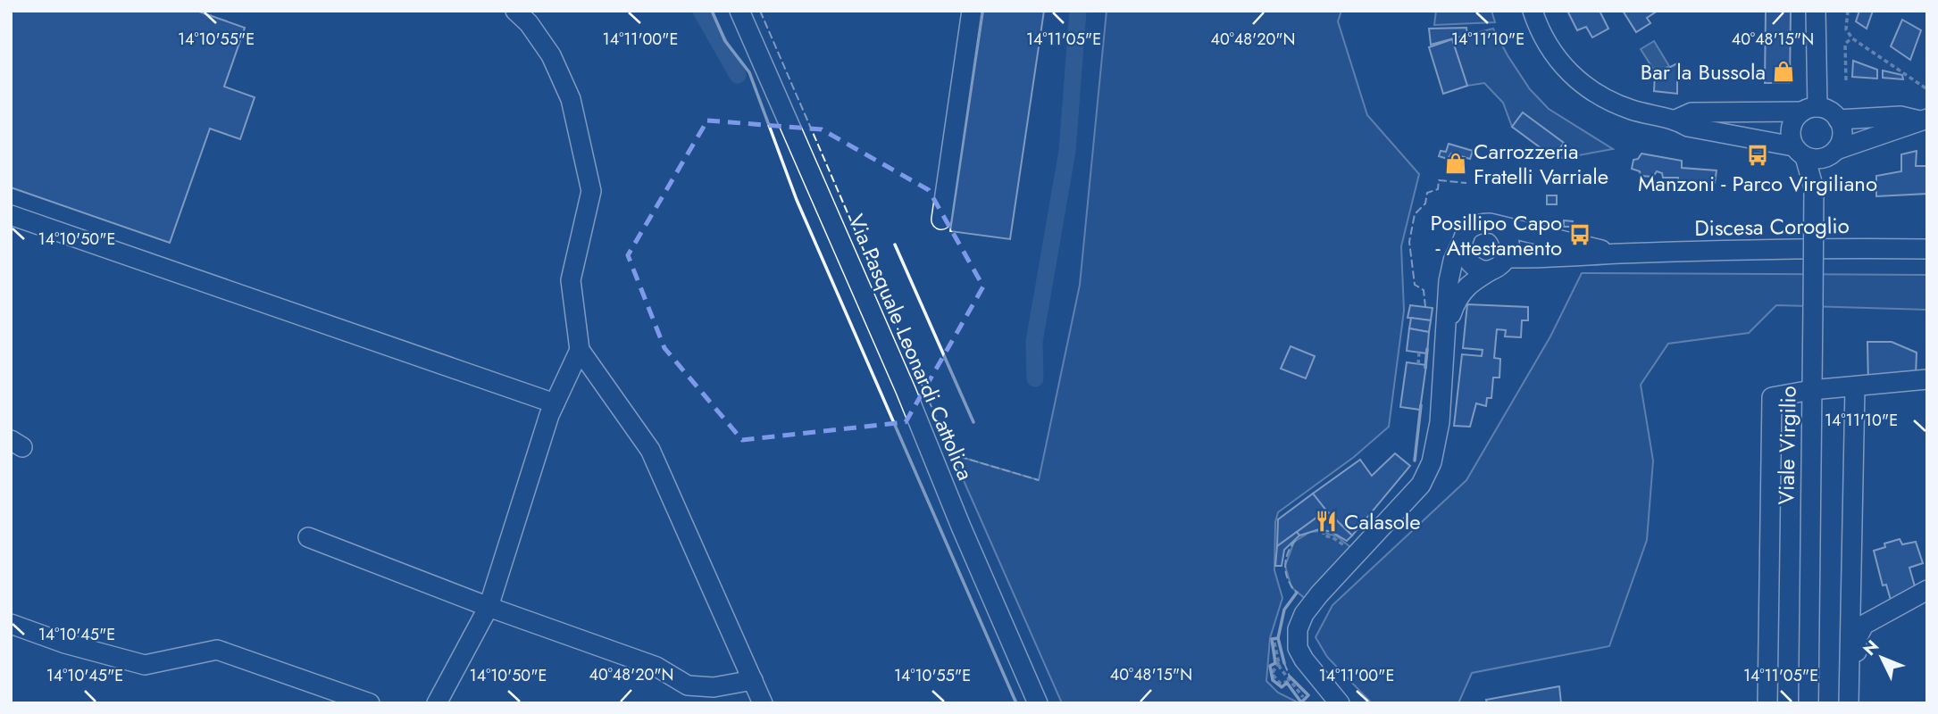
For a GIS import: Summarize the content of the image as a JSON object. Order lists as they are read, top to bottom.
{
  "streets": {
    "street": ["Discesa Coroglio", "Via Pasquale Leonardi Cattolica", "Viale Virgilio"]
  },
  "places": {
    "shop": ["Bar la Bussola", "Carrozzeria Fratelli Varriale"],
    "bus stop": ["Manzoni - Parco Virgiliano", "Posillipo Capo - Attestamento"],
    "restaurant": ["Calasole"]
  },
  "north": "top left",
  "coordinates": [
    "14°10'55\"E",
    "14°11'00\"E",
    "14°11'05\"E",
    "14°11'10\"E",
    "40°48'20\"N",
    "40°48'15\"N",
    "14°10'50\"E",
    "14°10'45\"E"
  ]
}
